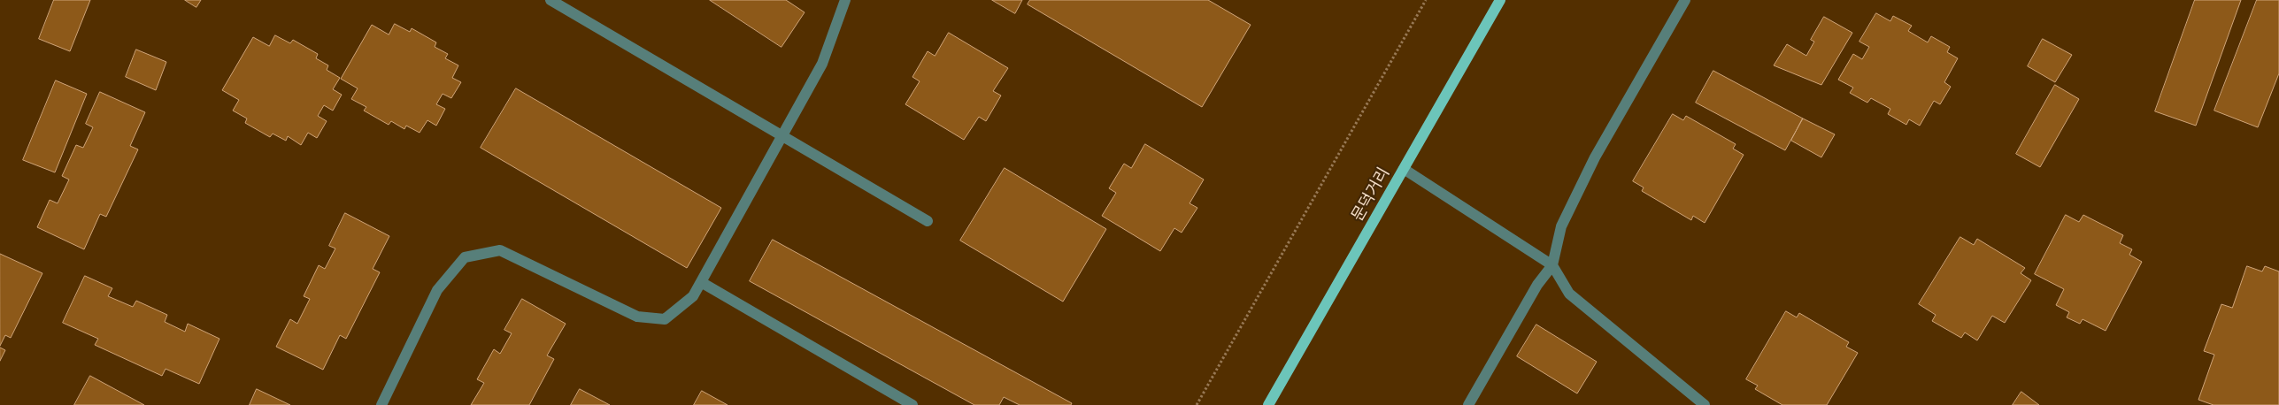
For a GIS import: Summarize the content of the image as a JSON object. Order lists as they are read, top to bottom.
{
  "streets": {
    "main road": ["문덕거리"]
  }
}
